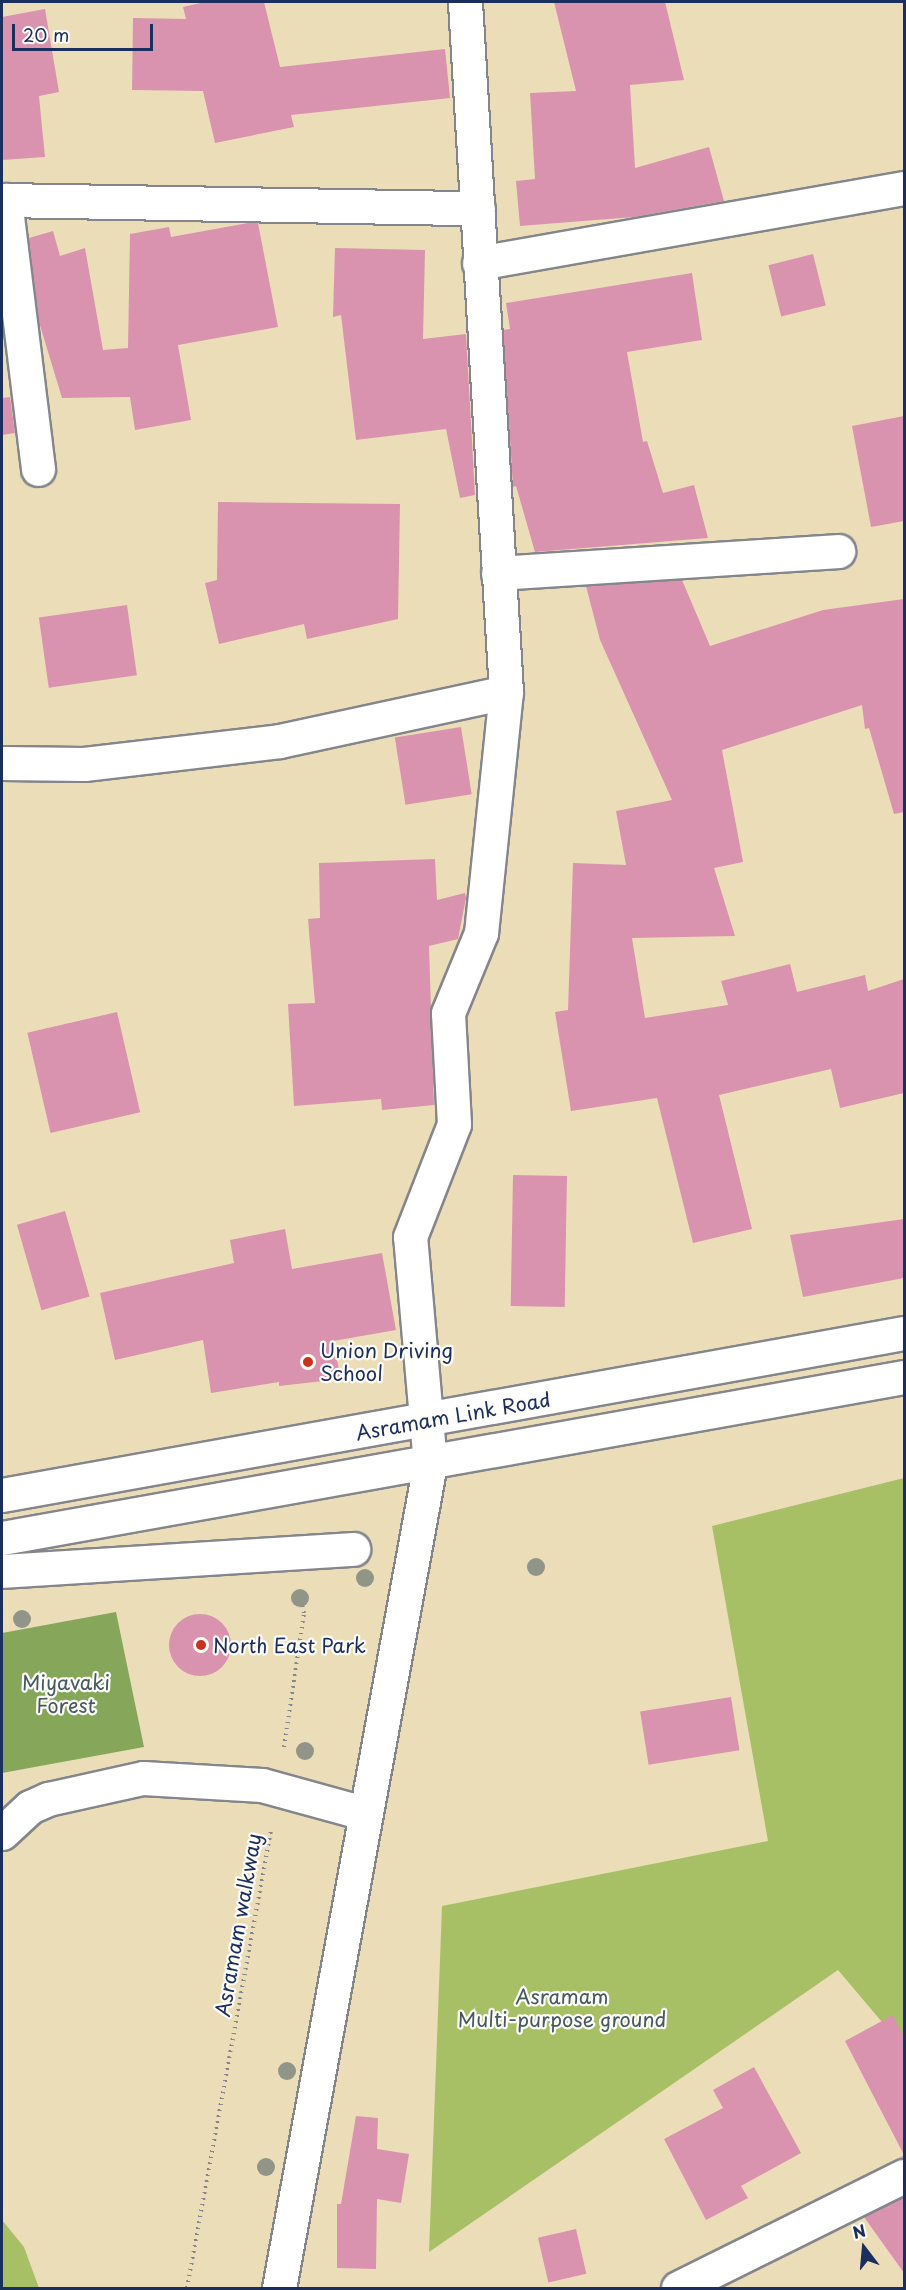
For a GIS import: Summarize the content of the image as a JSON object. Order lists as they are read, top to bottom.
{
  "streets": {
    "street": ["Asramam Link Road"],
    "path": ["Asramam walkway"]
  },
  "parks": ["Miyavaki Forest", "Asramam Multi-purpose ground"],
  "places": ["Union Driving School", "North East Park"],
  "scale_bar": "20 m",
  "north": "top"
}
